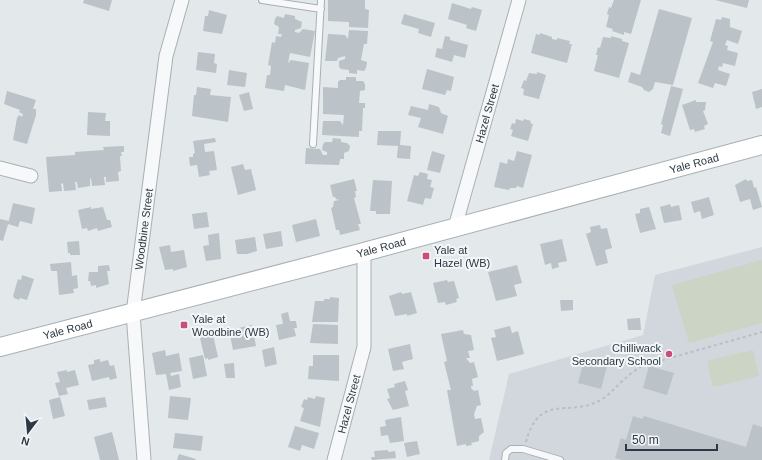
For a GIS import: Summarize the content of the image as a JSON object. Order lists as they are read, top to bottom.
{
  "streets": {
    "main road": ["Yale Road"],
    "street": ["Hazel Street", "Woodbine Street"]
  },
  "crossings": [
    ["Hazel Street", "Yale Road"],
    ["Yale Road", "Woodbine Street"]
  ],
  "places": {
    "transit": ["Yale at Hazel (WB)", "Yale at Woodbine (WB)"],
    "other": ["Chilliwack Secondary School"]
  },
  "scale_bar": "50 m",
  "north": "bottom"
}
